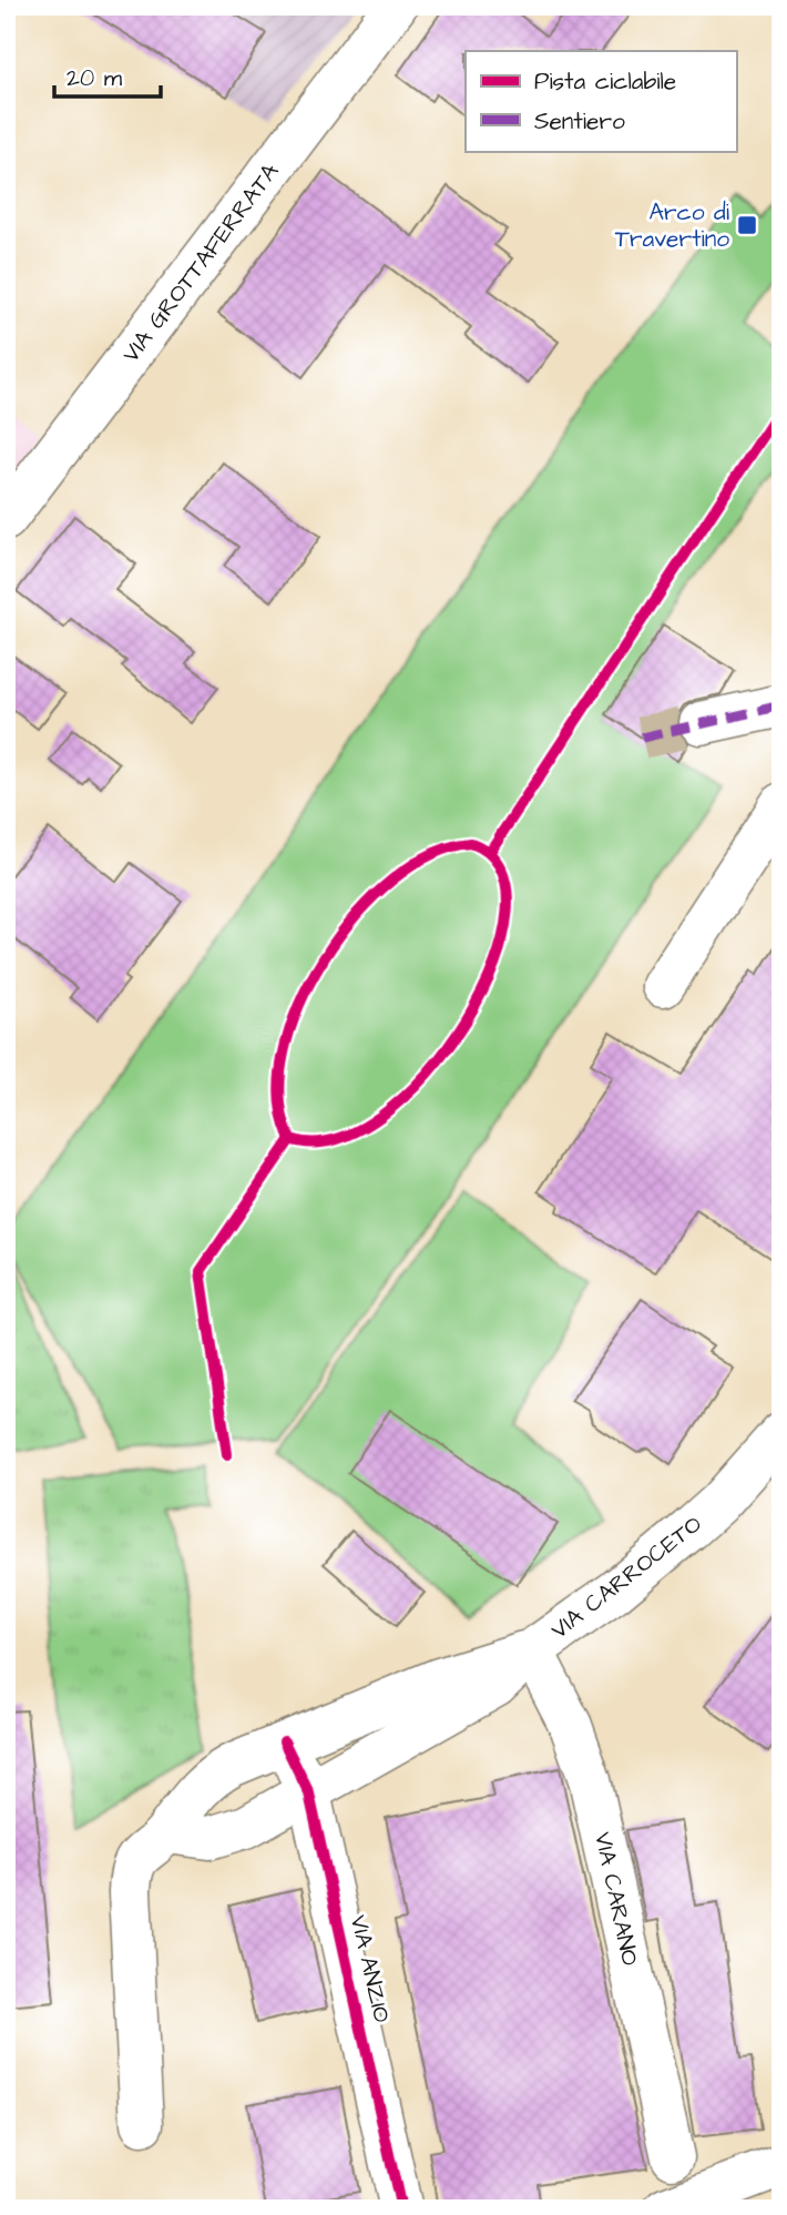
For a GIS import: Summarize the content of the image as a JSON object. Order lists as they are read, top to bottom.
{
  "streets": {
    "street": [
      "VIA GROTTAFERRATA",
      "VIA CARROCETO",
      "VIA CARANO",
      "VIA ANZIO"
    ]
  },
  "crossings": [
    ["VIA CARROCETO", "VIA CARANO"],
    ["VIA CARROCETO", "VIA ANZIO"]
  ],
  "places": {
    "transit": ["Arco di Travertino"]
  },
  "legend": ["Pista ciclabile", "Sentiero"],
  "scale_bar": "20 m"
}
